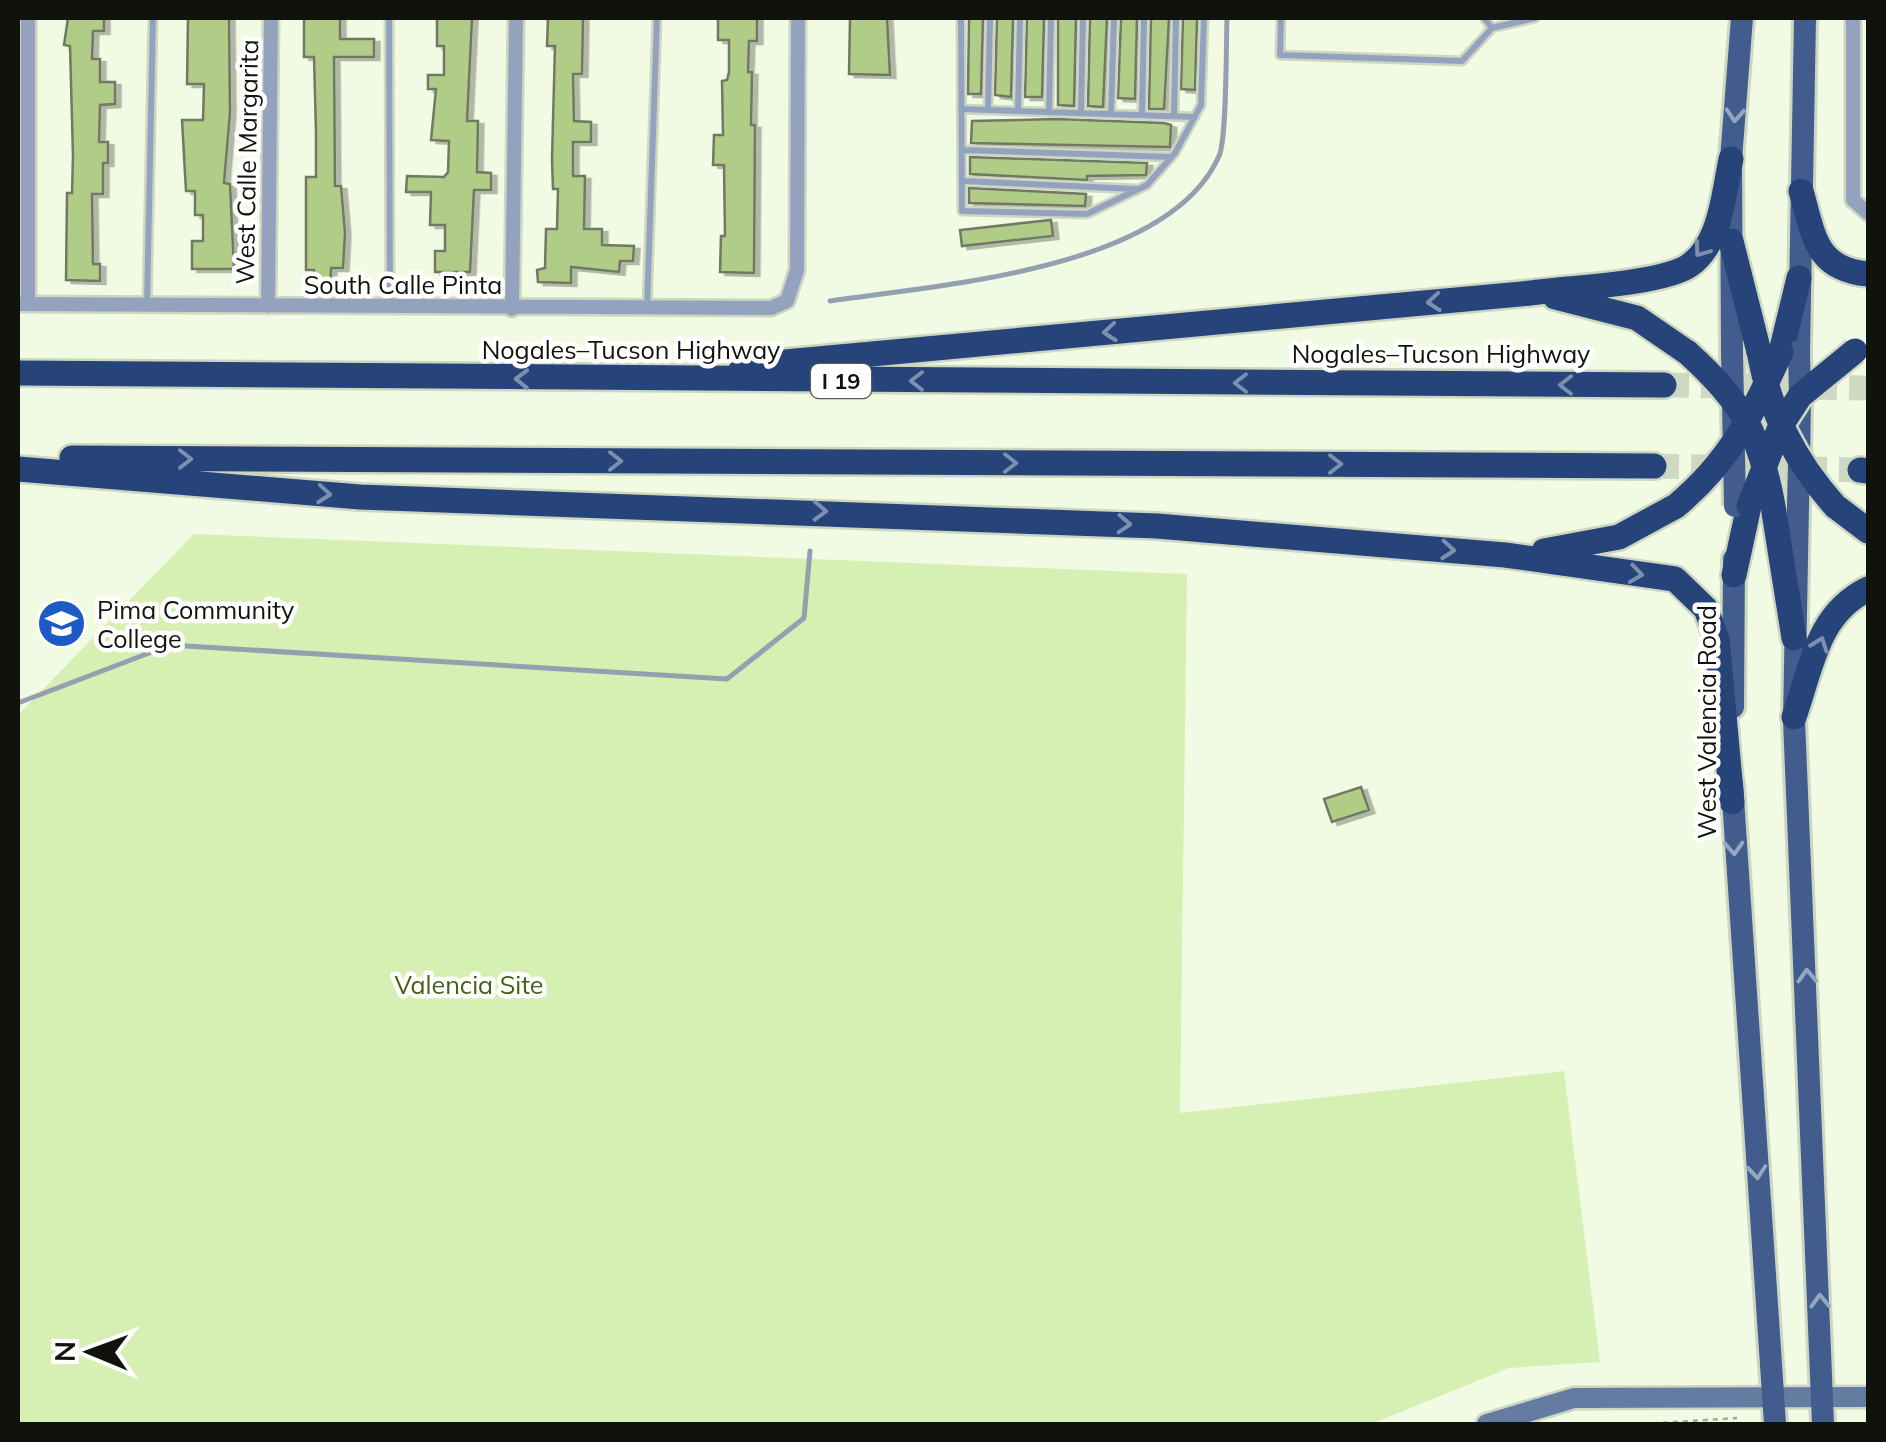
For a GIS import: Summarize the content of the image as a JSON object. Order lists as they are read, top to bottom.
{
  "streets": {
    "highway": ["Nogales–Tucson Highway", "I 19"],
    "main road": ["West Valencia Road"],
    "street": ["West Calle Margarita", "South Calle Pinta"]
  },
  "crossings": [
    ["West Calle Margarita", "South Calle Pinta"]
  ],
  "parks": ["Valencia Site"],
  "places": {
    "school or university": ["Pima Community College"]
  },
  "north": "left"
}
